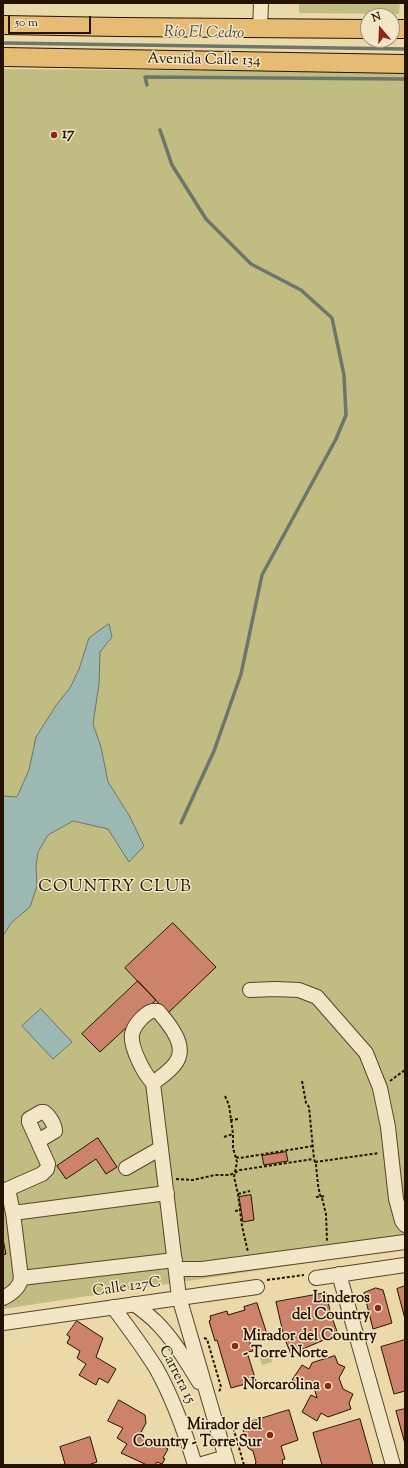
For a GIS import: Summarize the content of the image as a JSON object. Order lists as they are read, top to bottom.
{
  "streets": {
    "main road": ["Avenida Calle 134"],
    "street": ["Calle 127C", "Carrera 15"]
  },
  "crossings": [
    ["Calle 127C", "Carrera 15"]
  ],
  "districts": ["COUNTRY CLUB"],
  "water": ["Río El Cedro"],
  "places": [
    "17",
    "Linderos del Country",
    "Mirador del Country - Torre Norte",
    "Norcarolina",
    "Mirador del Country - Torre Sur"
  ],
  "scale_bar": "50 m",
  "north": "top"
}
